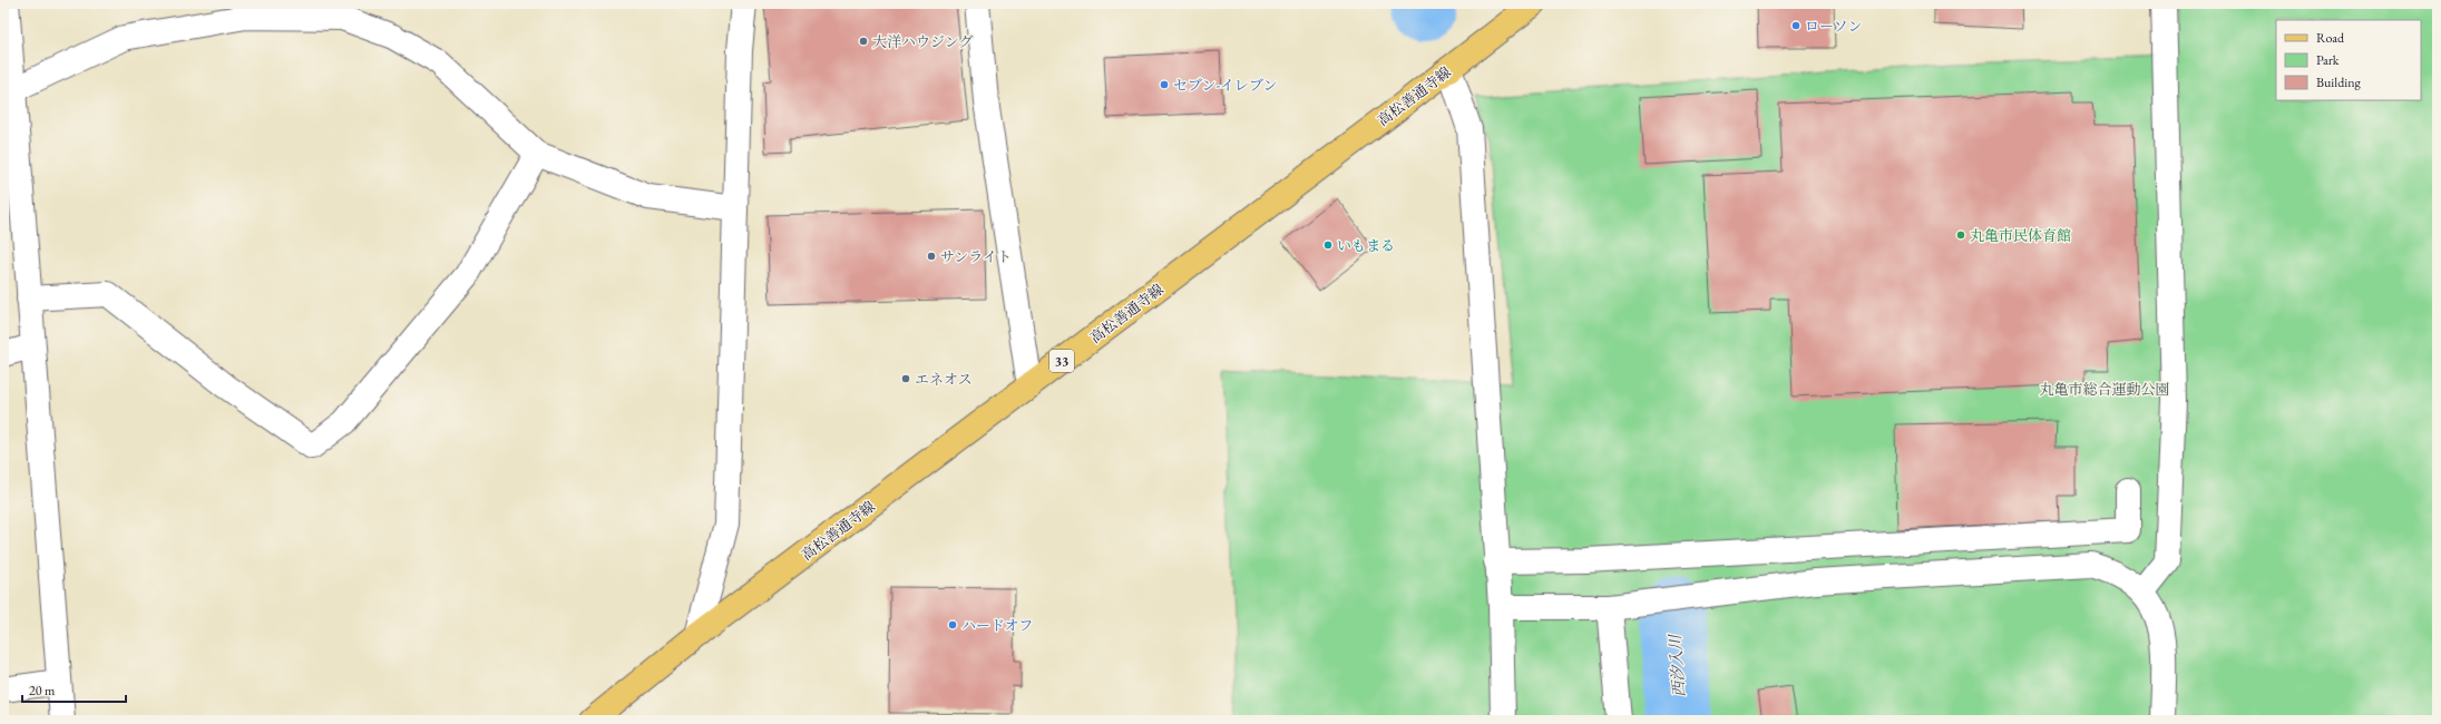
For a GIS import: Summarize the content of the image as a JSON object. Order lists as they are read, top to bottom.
{
  "streets": {
    "main road": ["高松善通寺線", "33"]
  },
  "water": ["西汐入川"],
  "parks": ["丸亀市総合運動公園"],
  "places": [
    "ローソン",
    "大洋ハウジング",
    "セブン-イレブン",
    "丸亀市民体育館",
    "いもまる",
    "サンライト",
    "エネオス",
    "ハードオフ"
  ],
  "legend": ["Road", "Park", "Building"],
  "scale_bar": "20 m"
}
